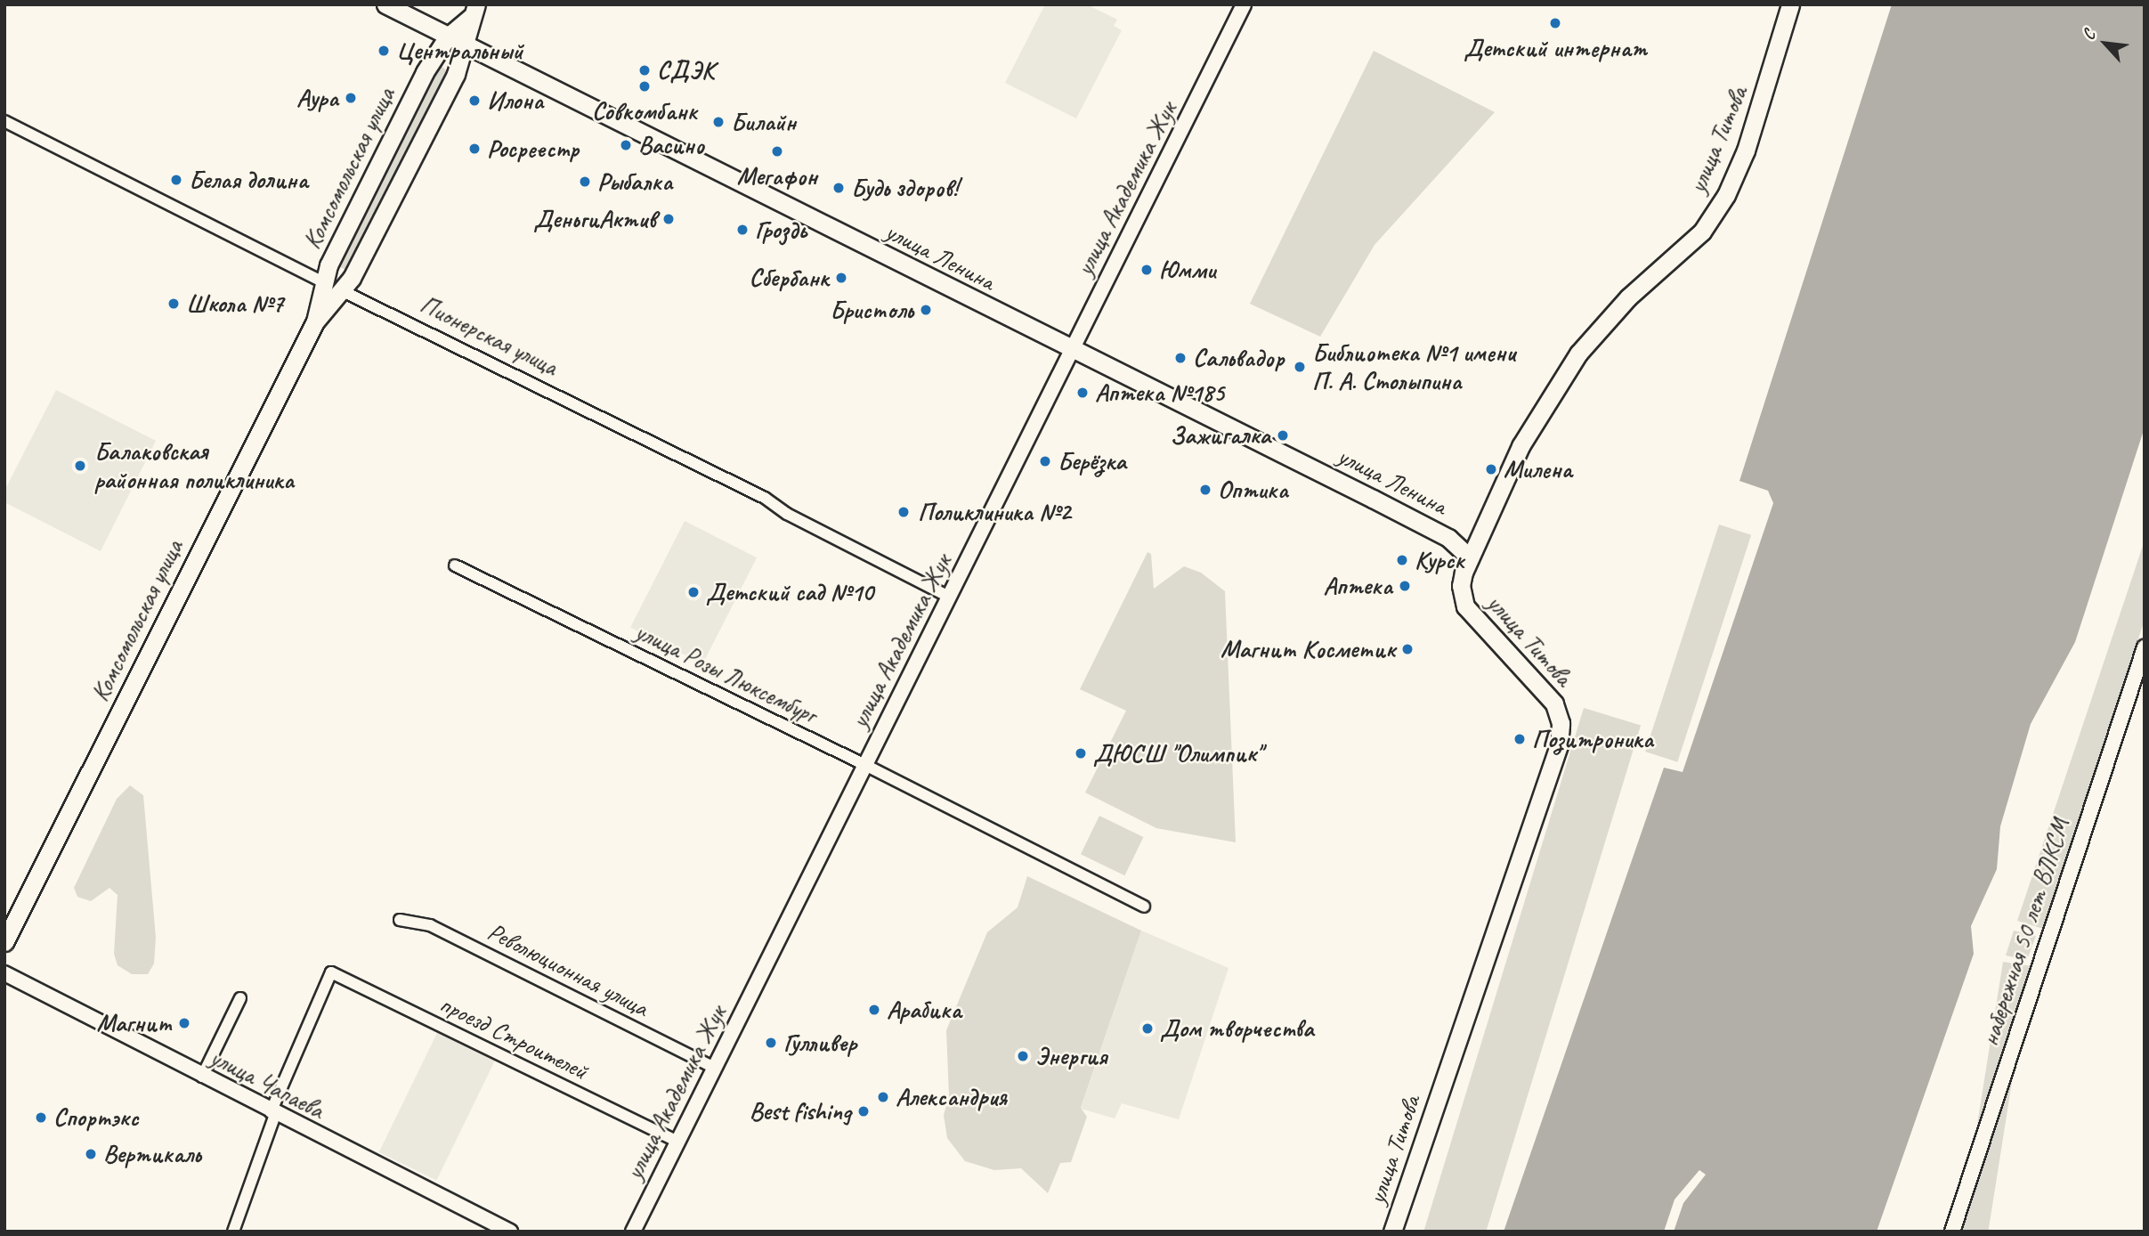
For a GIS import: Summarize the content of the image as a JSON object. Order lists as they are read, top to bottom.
{
  "streets": {
    "main road": [
      "улица Титова",
      "Комсомольская улица",
      "улица Ленина",
      "Пионерская улица"
    ],
    "street": [
      "улица Академика Жук",
      "улица Розы Люксембург",
      "набережная 50 лет ВЛКСМ",
      "Революционная улица",
      "проезд Строителей",
      "улица Чапаева"
    ]
  },
  "crossings": [
    ["улица Титова", "улица Ленина"],
    ["Комсомольская улица", "улица Ленина"],
    ["Комсомольская улица", "Пионерская улица"],
    ["улица Академика Жук", "улица Ленина"],
    ["улица Академика Жук", "Пионерская улица"],
    ["улица Академика Жук", "улица Розы Люксембург"],
    ["улица Академика Жук", "Революционная улица"],
    ["улица Академика Жук", "проезд Строителей"],
    ["проезд Строителей", "улица Чапаева"]
  ],
  "places": [
    "Детский интернат",
    "Центральный",
    "СДЭК",
    "Совкомбанк",
    "Аура",
    "Илона",
    "Билайн",
    "Васино",
    "Росреестр",
    "Мегафон",
    "Белая долина",
    "Рыбалка",
    "Будь здоров!",
    "ДеньгиАктив",
    "Гроздь",
    "Юмми",
    "Сбербанк",
    "Школа №7",
    "Бристоль",
    "Сальвадор",
    "Библиотека №1 имени П. А. Столыпина",
    "Аптека №185",
    "Зажигалка",
    "Берёзка",
    "Балаковская районная поликлиника",
    "Милена",
    "Оптика",
    "Поликлиника №2",
    "Курск",
    "Аптека",
    "Детский сад №10",
    "Магнит Косметик",
    "Позитроника",
    "ДЮСШ \"Олимпик\"",
    "Арабика",
    "Магнит",
    "Дом творчества",
    "Гулливер",
    "Энергия",
    "Александрия",
    "Best fishing",
    "Спортэкс",
    "Вертикаль"
  ],
  "north": "top left"
}
